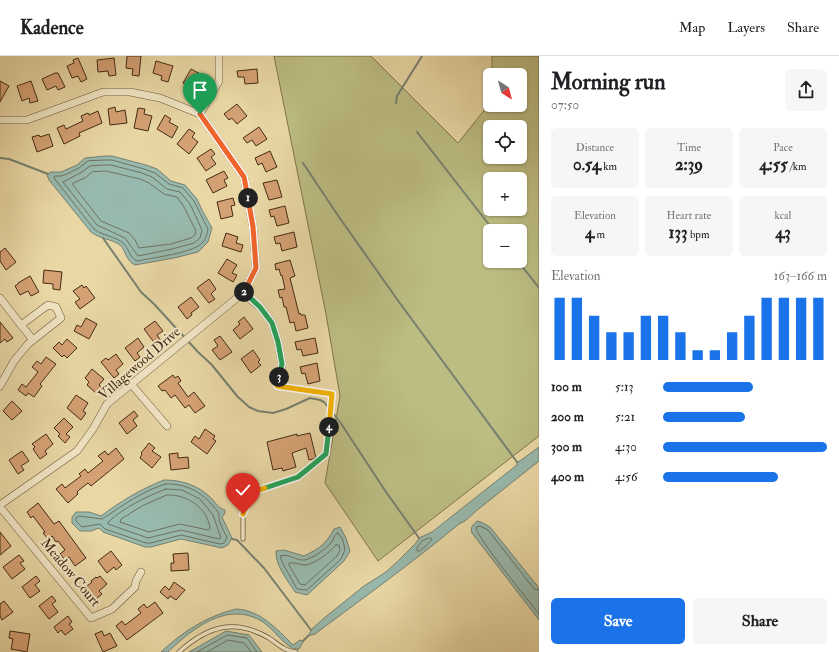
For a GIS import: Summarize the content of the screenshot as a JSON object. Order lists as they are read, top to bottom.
{
  "streets": {
    "street": ["Villagewood Drive", "Meadow Court"]
  },
  "crossings": [
    ["Villagewood Drive", "Meadow Court"]
  ],
  "north": "bottom right",
  "page": {
    "header": "Kadence",
    "nav": ["Map", "Layers", "Share"],
    "heading": ["Morning run", "07:50"],
    "map_buttons": ["+", "−"],
    "stats": [
      ["Distance", "0.54 km"],
      ["Time", "2:39"],
      ["Pace", "4:55 /km"],
      ["Elevation", "4 m"],
      ["Heart rate", "133 bpm"],
      ["kcal", "43"]
    ],
    "pins": [
      "1",
      "2",
      "3",
      "4"
    ],
    "chart": ["Elevation", "163–166 m"],
    "list": [
      {
        "name": "100 m",
        "note": "5:13"
      },
      {
        "name": "200 m",
        "note": "5:21"
      },
      {
        "name": "300 m",
        "note": "4:30"
      },
      {
        "name": "400 m",
        "note": "4:56"
      }
    ],
    "buttons": ["Save", "Share"]
  }
}
